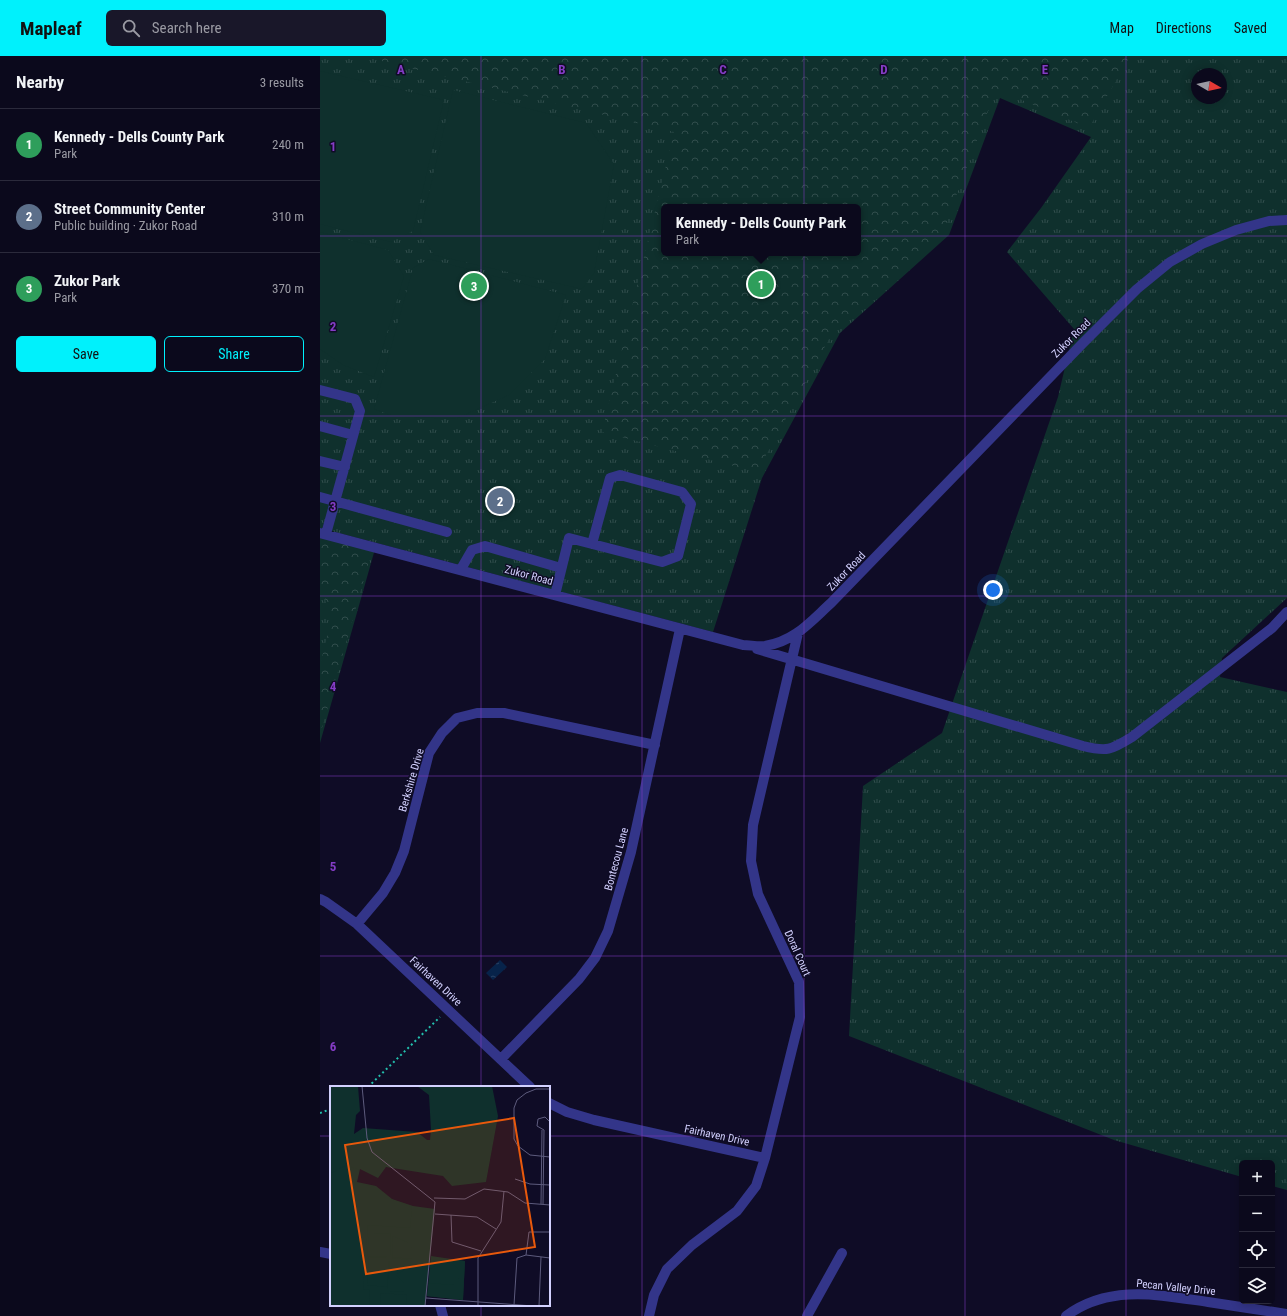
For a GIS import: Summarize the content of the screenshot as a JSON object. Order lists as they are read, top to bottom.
{
  "streets": {
    "street": [
      "Zukor Road",
      "Berkshire Drive",
      "Bontecou Lane",
      "Doral Court",
      "Fairhaven Drive",
      "Pecan Valley Drive"
    ]
  },
  "crossings": [
    ["Zukor Road", "Bontecou Lane"],
    ["Zukor Road", "Doral Court"],
    ["Berkshire Drive", "Bontecou Lane"],
    ["Berkshire Drive", "Fairhaven Drive"],
    ["Bontecou Lane", "Fairhaven Drive"],
    ["Doral Court", "Fairhaven Drive"]
  ],
  "north": "right",
  "page": {
    "header": "Mapleaf",
    "search": "Search here",
    "nav": ["Map", "Directions", "Saved"],
    "heading": ["Nearby", "3 results"],
    "list": [
      {
        "mark": "1",
        "name": "Kennedy - Dells County Park",
        "note": "Park",
        "value": "240 m"
      },
      {
        "mark": "2",
        "name": "Street Community Center",
        "note": "Public building · Zukor Road",
        "value": "310 m"
      },
      {
        "mark": "3",
        "name": "Zukor Park",
        "note": "Park",
        "value": "370 m"
      }
    ],
    "popup": ["Kennedy - Dells County Park", "Park"],
    "pins": ["1", "3", "2"],
    "buttons": ["Save", "Share"],
    "map_buttons": ["+", "−"]
  },
  "grid": {
    "columns": [
      "A",
      "B",
      "C",
      "D",
      "E"
    ],
    "rows": [
      "1",
      "2",
      "3",
      "4",
      "5",
      "6"
    ]
  }
}
